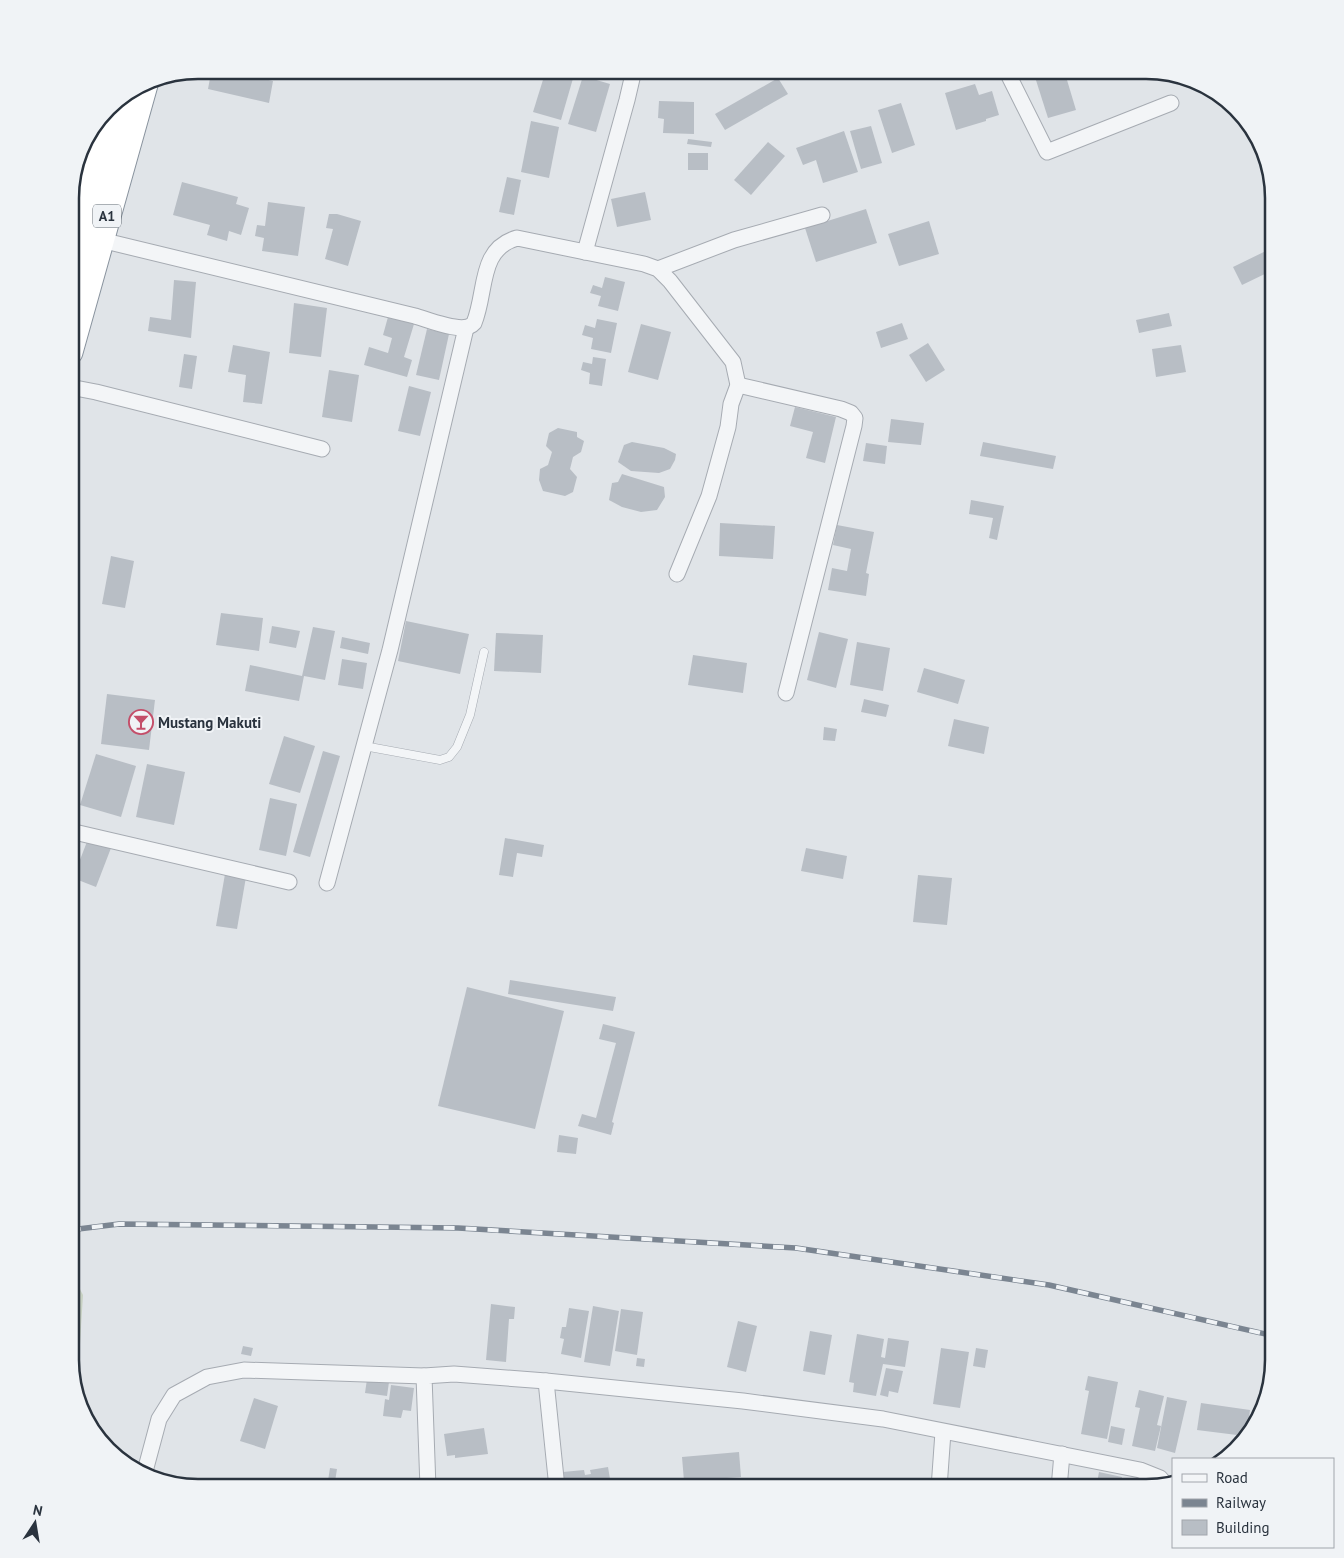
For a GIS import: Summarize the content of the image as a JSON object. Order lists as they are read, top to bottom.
{
  "streets": {
    "highway": ["A1"]
  },
  "places": {
    "bar": ["Mustang Makuti"]
  },
  "legend": ["Road", "Railway", "Building"],
  "north": "top"
}
